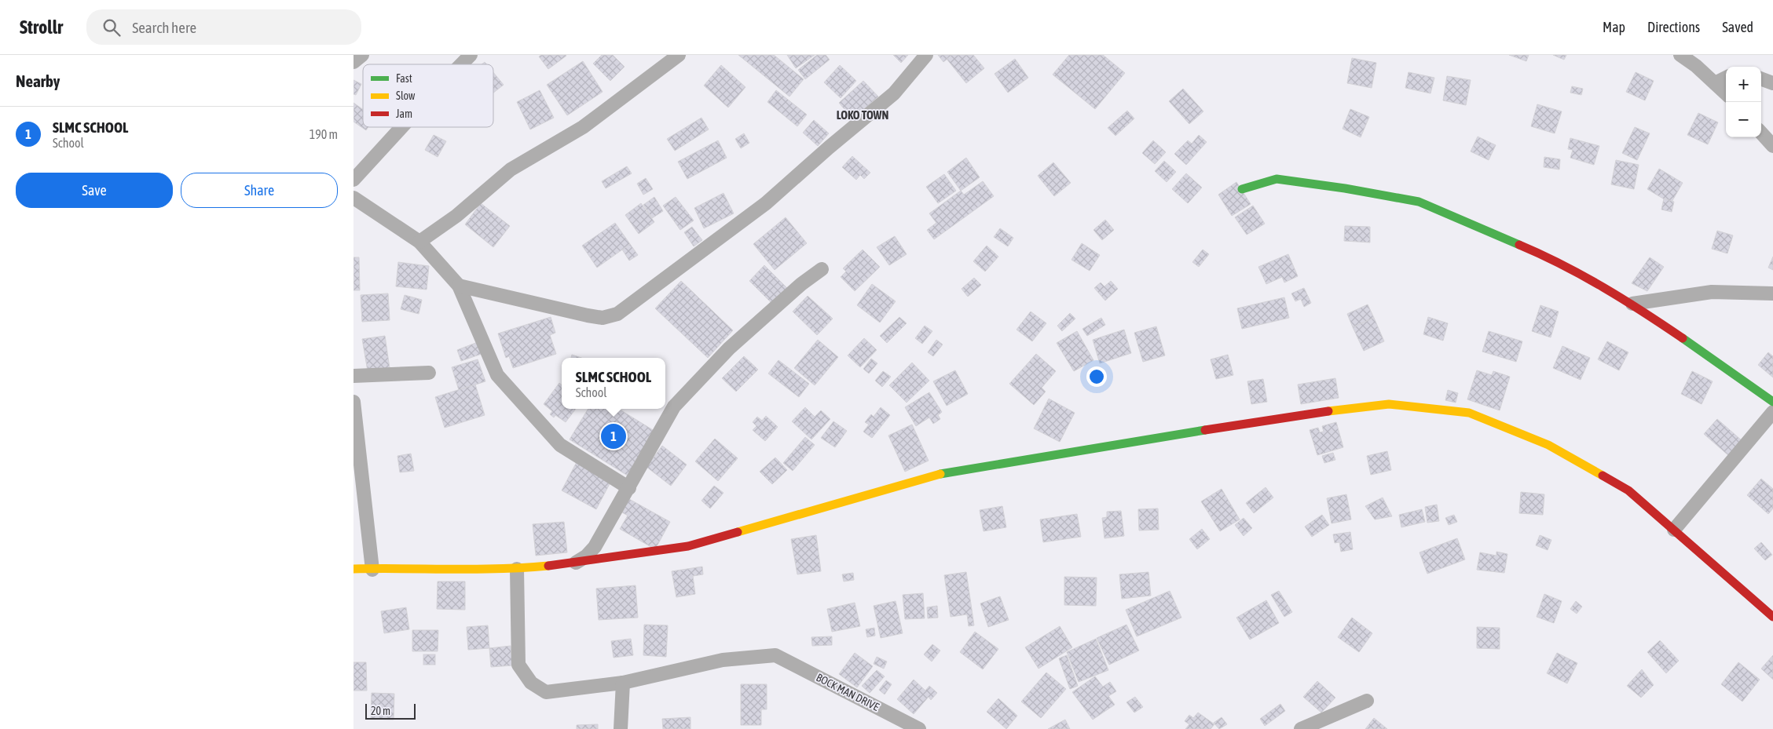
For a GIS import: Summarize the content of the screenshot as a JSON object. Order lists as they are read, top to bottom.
{
  "streets": {
    "street": ["BOCK MAN DRIVE"]
  },
  "districts": ["LOKO TOWN"],
  "legend": ["Fast", "Slow", "Jam"],
  "scale_bar": "20 m",
  "page": {
    "header": "Strollr",
    "search": "Search here",
    "nav": ["Map", "Directions", "Saved"],
    "heading": "Nearby",
    "map_buttons": ["+", "−"],
    "list": [
      {
        "mark": "1",
        "name": "SLMC SCHOOL",
        "note": "School",
        "value": "190 m"
      }
    ],
    "buttons": ["Save", "Share"],
    "popup": ["SLMC SCHOOL", "School"],
    "pins": "1",
    "scale": "20 m"
  }
}
